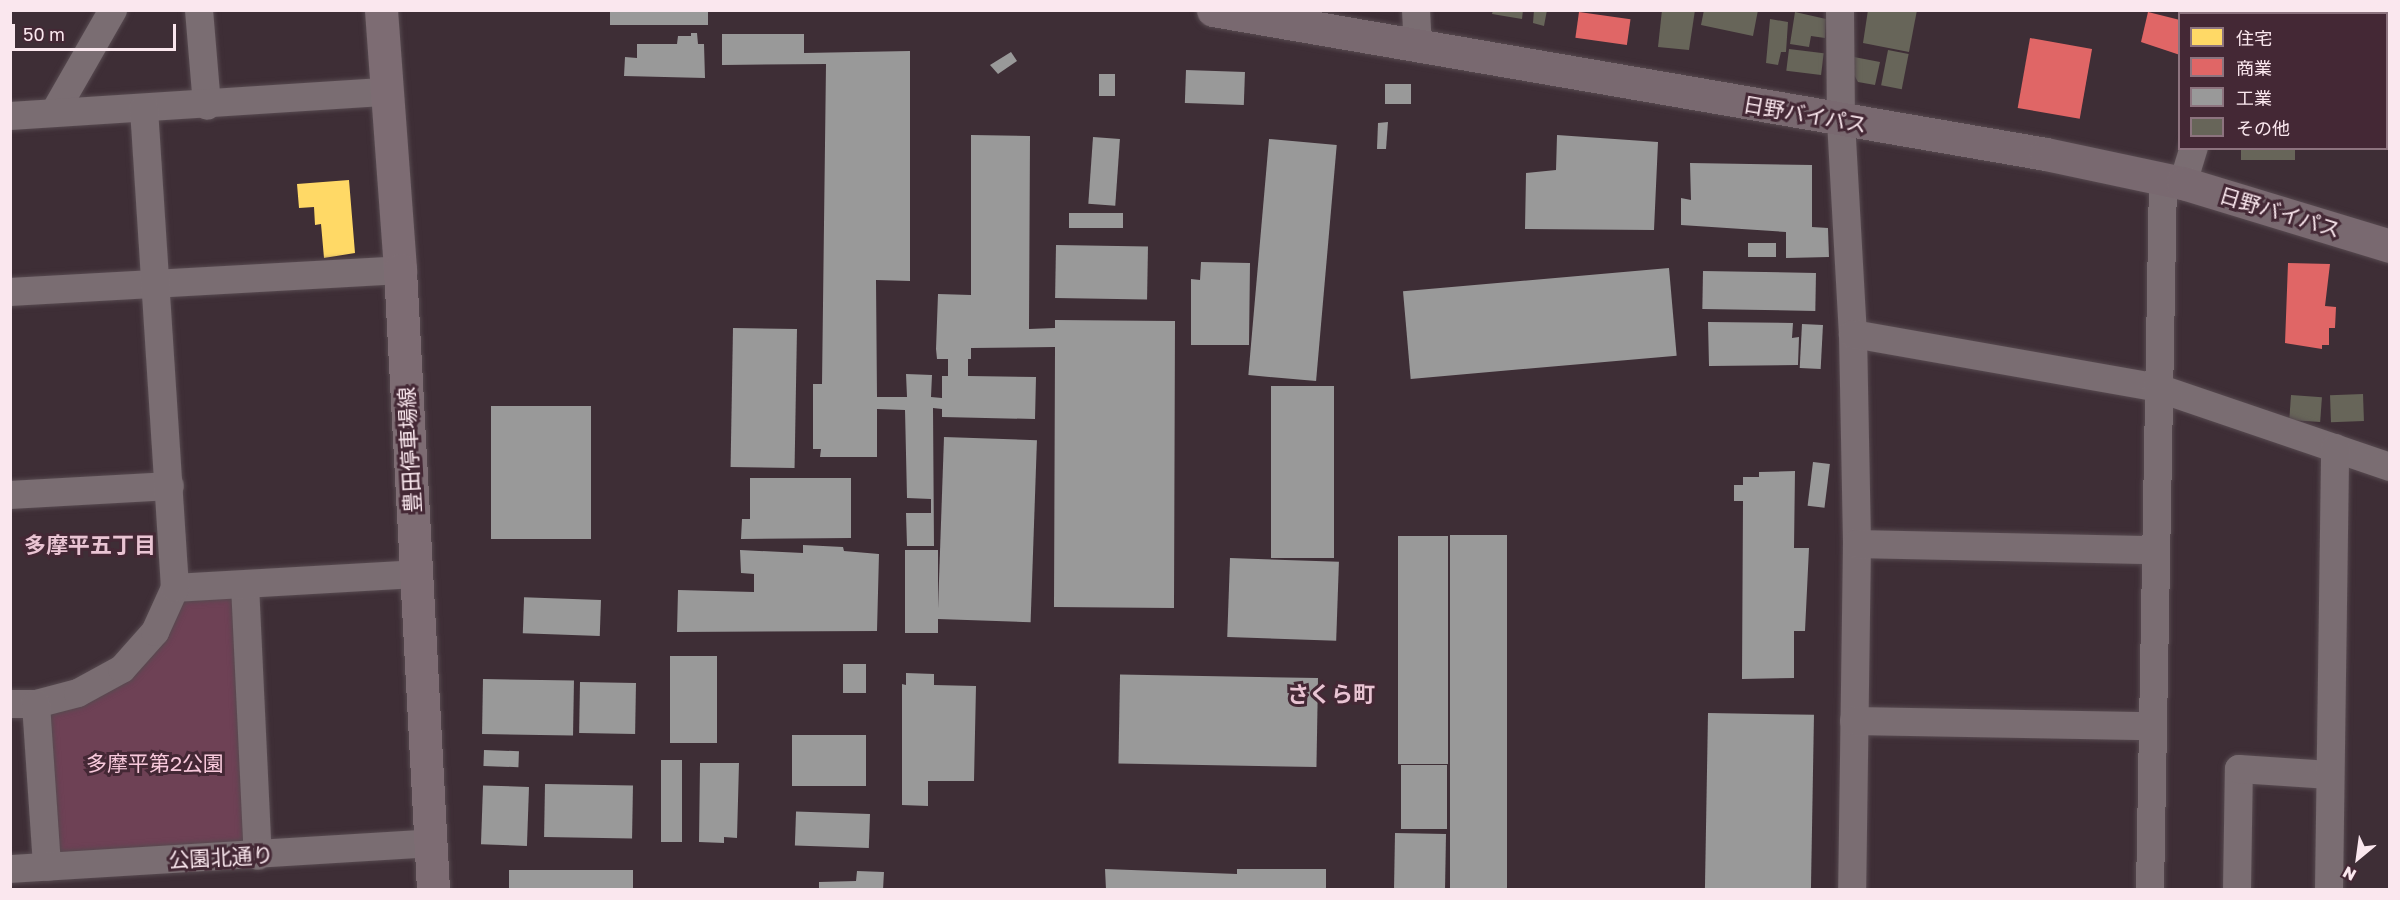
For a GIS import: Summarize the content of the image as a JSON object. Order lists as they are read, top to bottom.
{
  "streets": {
    "highway": ["日野バイパス"],
    "main road": ["豊田停車場線"],
    "street": ["公園北通り"]
  },
  "crossings": [
    ["豊田停車場線", "公園北通り"]
  ],
  "districts": ["多摩平五丁目", "さくら町"],
  "parks": ["多摩平第2公園"],
  "legend": [
    "住宅",
    "商業",
    "工業",
    "その他"
  ],
  "scale_bar": "50 m",
  "north": "bottom left"
}
